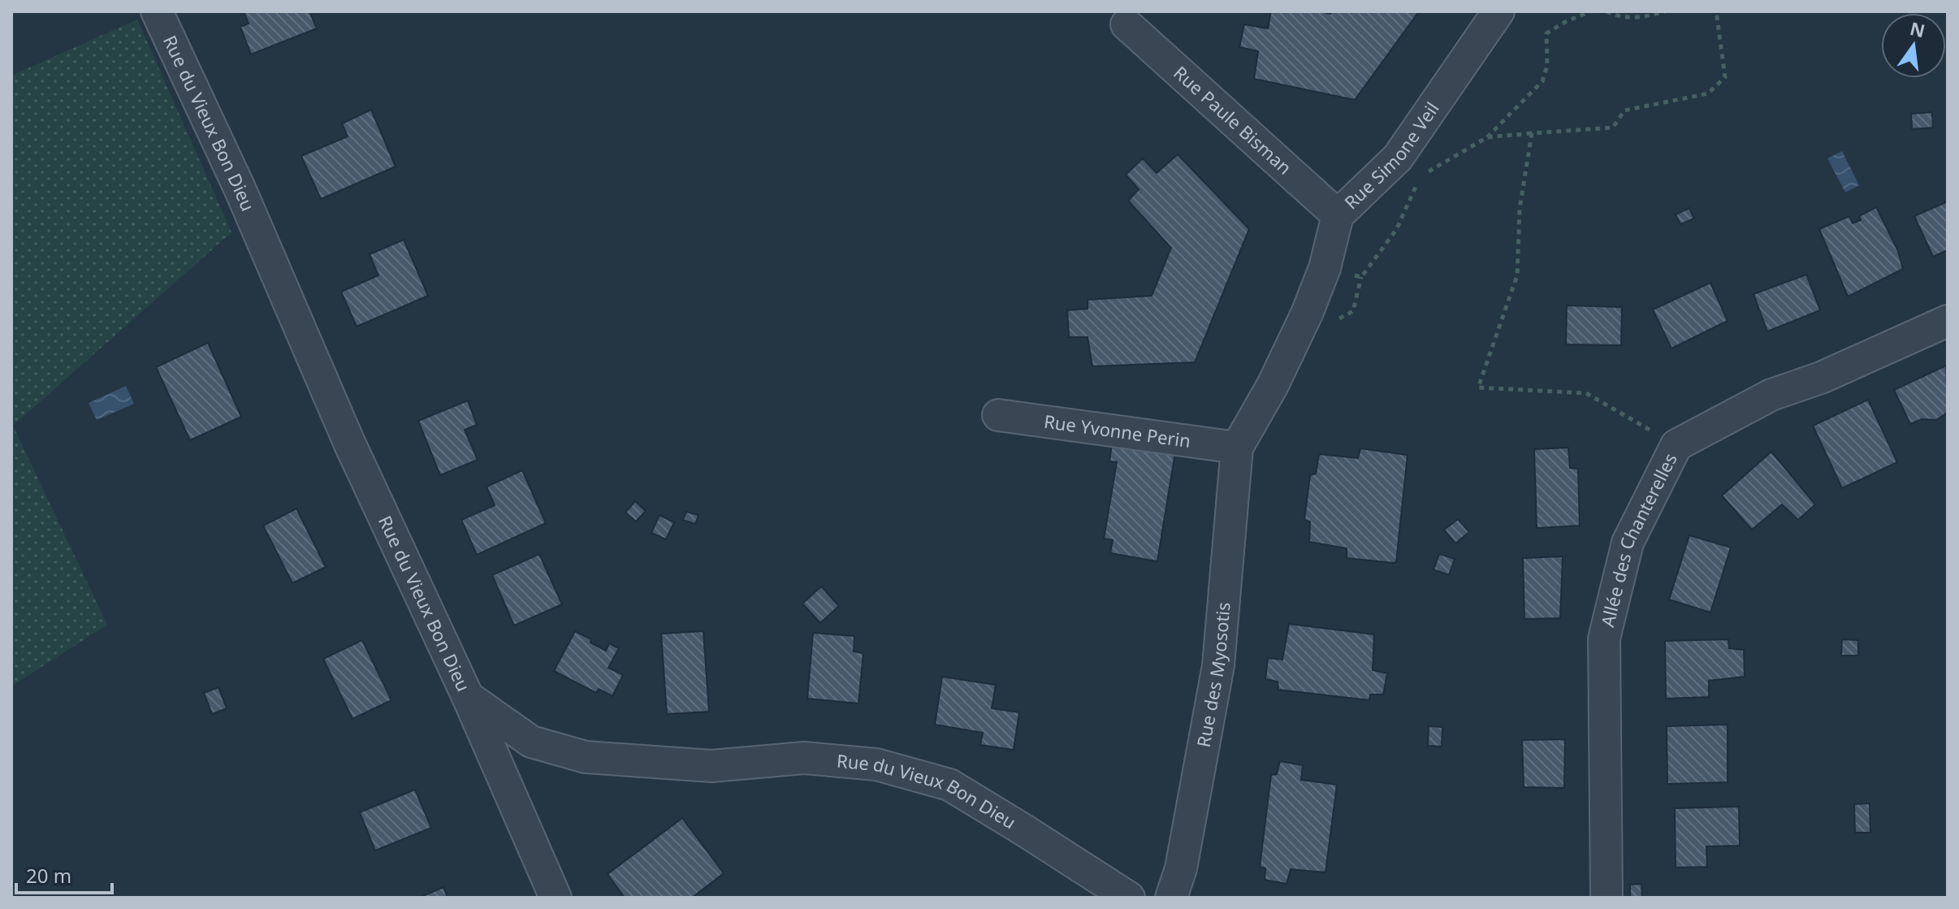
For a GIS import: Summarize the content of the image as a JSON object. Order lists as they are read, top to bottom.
{
  "streets": {
    "street": [
      "Rue Paule Bisman",
      "Rue du Vieux Bon Dieu",
      "Rue Simone Veil",
      "Rue Yvonne Perin",
      "Allée des Chanterelles",
      "Rue des Myosotis"
    ]
  },
  "crossings": [
    ["Rue Paule Bisman", "Rue Simone Veil"],
    ["Rue Simone Veil", "Rue Yvonne Perin"],
    ["Rue Simone Veil", "Rue des Myosotis"],
    ["Rue Yvonne Perin", "Rue des Myosotis"]
  ],
  "scale_bar": "20 m",
  "north": "top"
}
